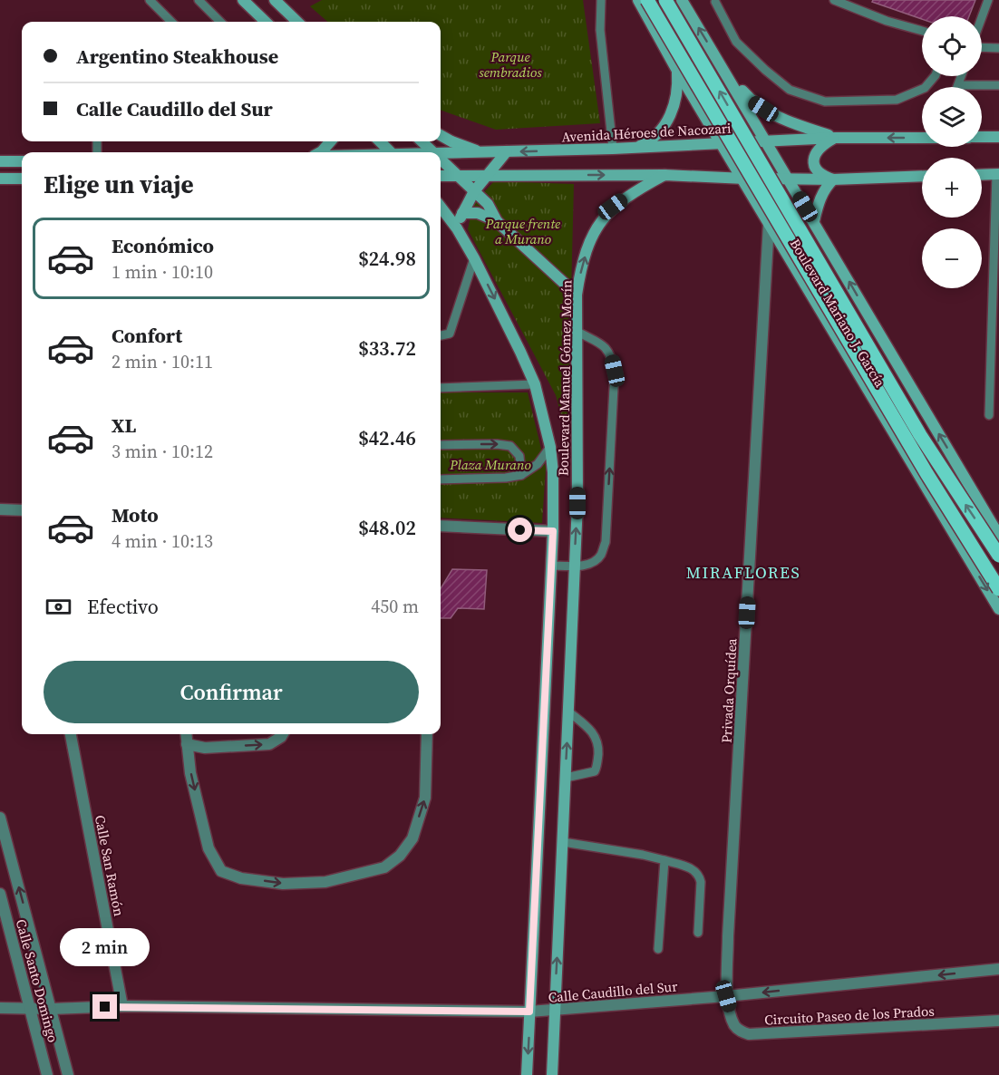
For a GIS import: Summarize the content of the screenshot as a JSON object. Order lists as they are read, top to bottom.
{
  "streets": {
    "main road": ["Avenida Héroes de Nacozari", "Boulevard Mariano J. García", "Boulevard Manuel Gómez Morín"],
    "street": [
      "Privada Orquídea",
      "Calle San Ramón",
      "Calle Santo Domingo",
      "Calle Caudillo del Sur",
      "Circuito Paseo de los Prados"
    ]
  },
  "crossings": [
    ["Avenida Héroes de Nacozari", "Boulevard Mariano J. García"],
    ["Boulevard Mariano J. García", "Privada Orquídea"],
    ["Boulevard Manuel Gómez Morín", "Calle Caudillo del Sur"],
    ["Privada Orquídea", "Calle Caudillo del Sur"],
    ["Privada Orquídea", "Circuito Paseo de los Prados"],
    ["Calle San Ramón", "Calle Caudillo del Sur"],
    ["Calle Santo Domingo", "Calle Caudillo del Sur"],
    ["Calle Caudillo del Sur", "Circuito Paseo de los Prados"]
  ],
  "districts": ["MIRAFLORES"],
  "parks": ["Parque sembradios", "Parque frente a Murano", "Plaza Murano"],
  "page": {
    "map_buttons": ["+", "−"],
    "banner": ["Argentino Steakhouse", "Calle Caudillo del Sur"],
    "heading": "Elige un viaje",
    "list": [
      {
        "name": "Económico",
        "note": "1 min · 10:10",
        "value": "$24.98"
      },
      {
        "name": "Confort",
        "note": "2 min · 10:11",
        "value": "$33.72"
      },
      {
        "name": "XL",
        "note": "3 min · 10:12",
        "value": "$42.46"
      },
      {
        "name": "Moto",
        "note": "4 min · 10:13",
        "value": "$48.02"
      }
    ],
    "pay": ["Efectivo", "450 m"],
    "buttons": "Confirmar",
    "bubble": "2 min"
  }
}
